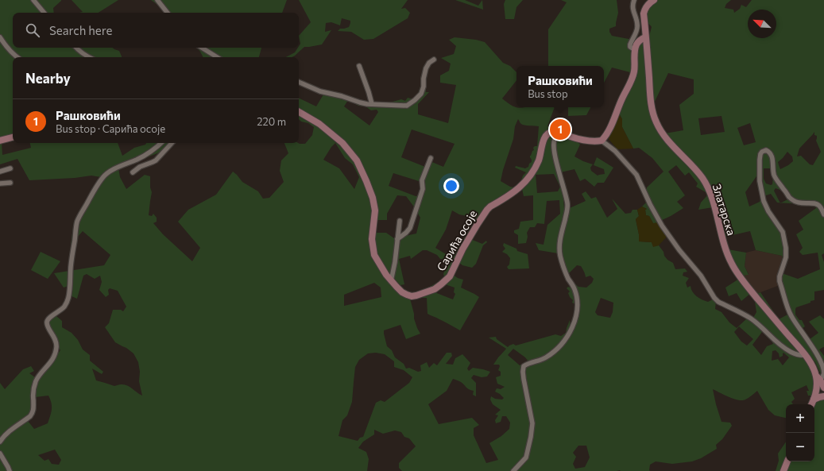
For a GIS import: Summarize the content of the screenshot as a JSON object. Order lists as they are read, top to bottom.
{
  "streets": {
    "street": ["Златарска", "Сарића осоје"]
  },
  "north": "top left",
  "page": {
    "search": "Search here",
    "heading": "Nearby",
    "popup": ["Рашковићи", "Bus stop"],
    "list": [
      {
        "mark": "1",
        "name": "Рашковићи",
        "note": "Bus stop · Сарића осоје",
        "value": "220 m"
      }
    ],
    "pins": "1",
    "map_buttons": ["+", "−"]
  }
}
